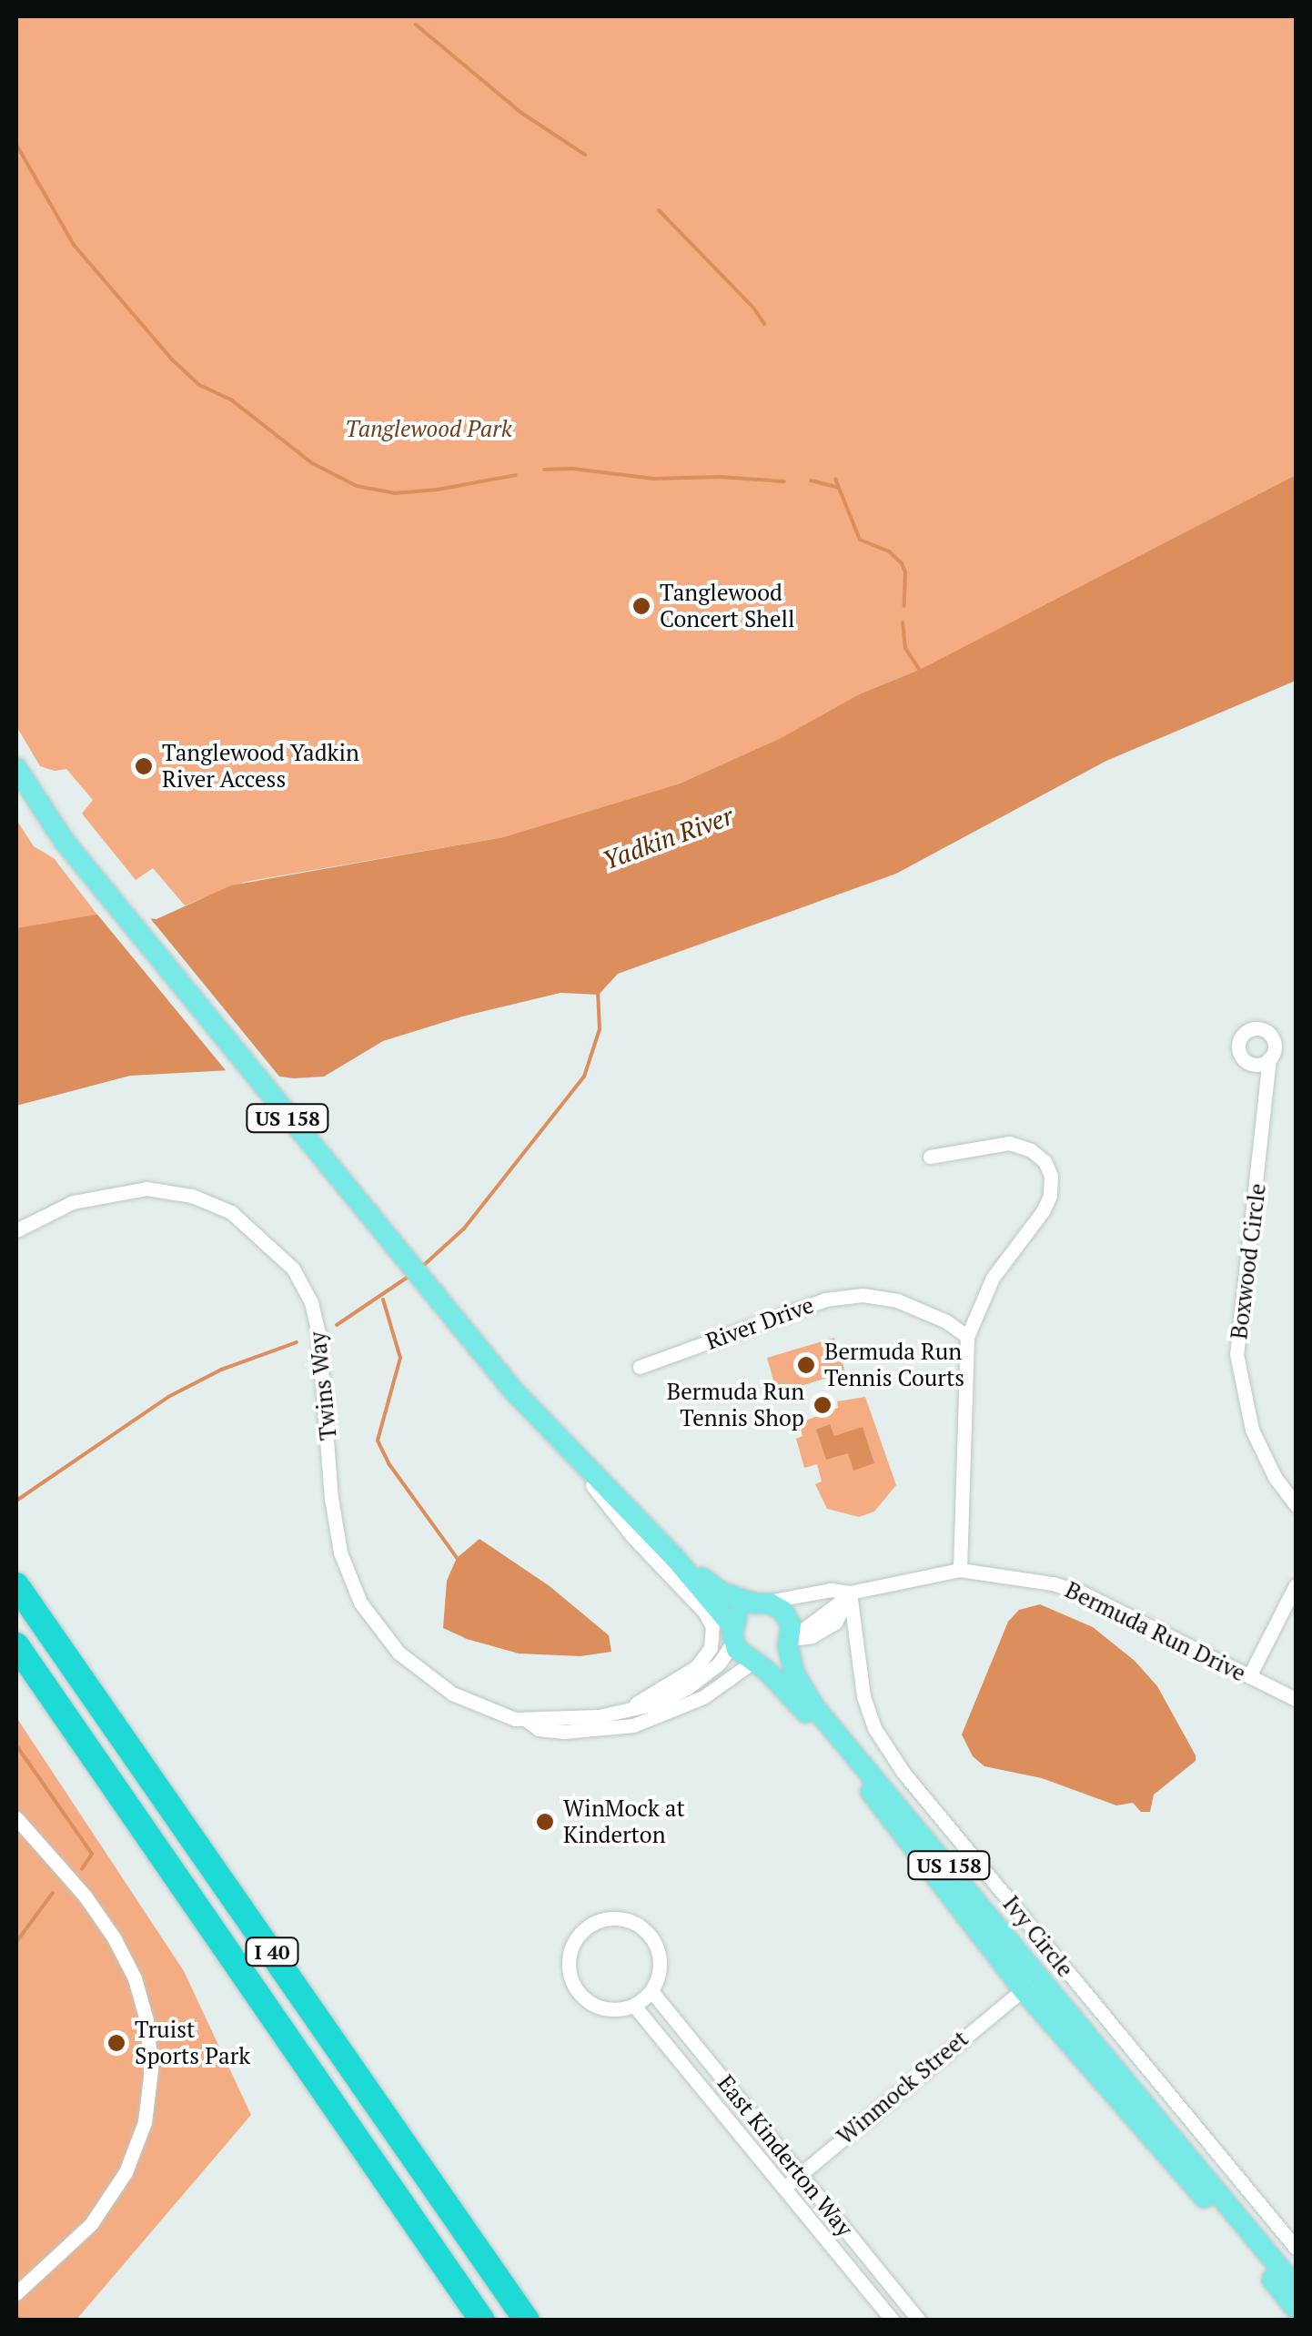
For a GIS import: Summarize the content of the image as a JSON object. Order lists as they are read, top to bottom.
{
  "streets": {
    "highway": ["I 40"],
    "main road": ["US 158"],
    "street": [
      "Boxwood Circle",
      "River Drive",
      "Twins Way",
      "Bermuda Run Drive",
      "Ivy Circle",
      "Winmock Street",
      "East Kinderton Way"
    ]
  },
  "crossings": [
    ["US 158", "Twins Way"],
    ["US 158", "Bermuda Run Drive"],
    ["US 158", "Winmock Street"],
    ["Twins Way", "Bermuda Run Drive"],
    ["Bermuda Run Drive", "Ivy Circle"],
    ["Winmock Street", "East Kinderton Way"]
  ],
  "water": ["Yadkin River"],
  "parks": ["Tanglewood Park"],
  "places": [
    "Tanglewood Concert Shell",
    "Tanglewood Yadkin River Access",
    "Bermuda Run Tennis Courts",
    "Bermuda Run Tennis Shop",
    "WinMock at Kinderton",
    "Truist Sports Park"
  ]
}
